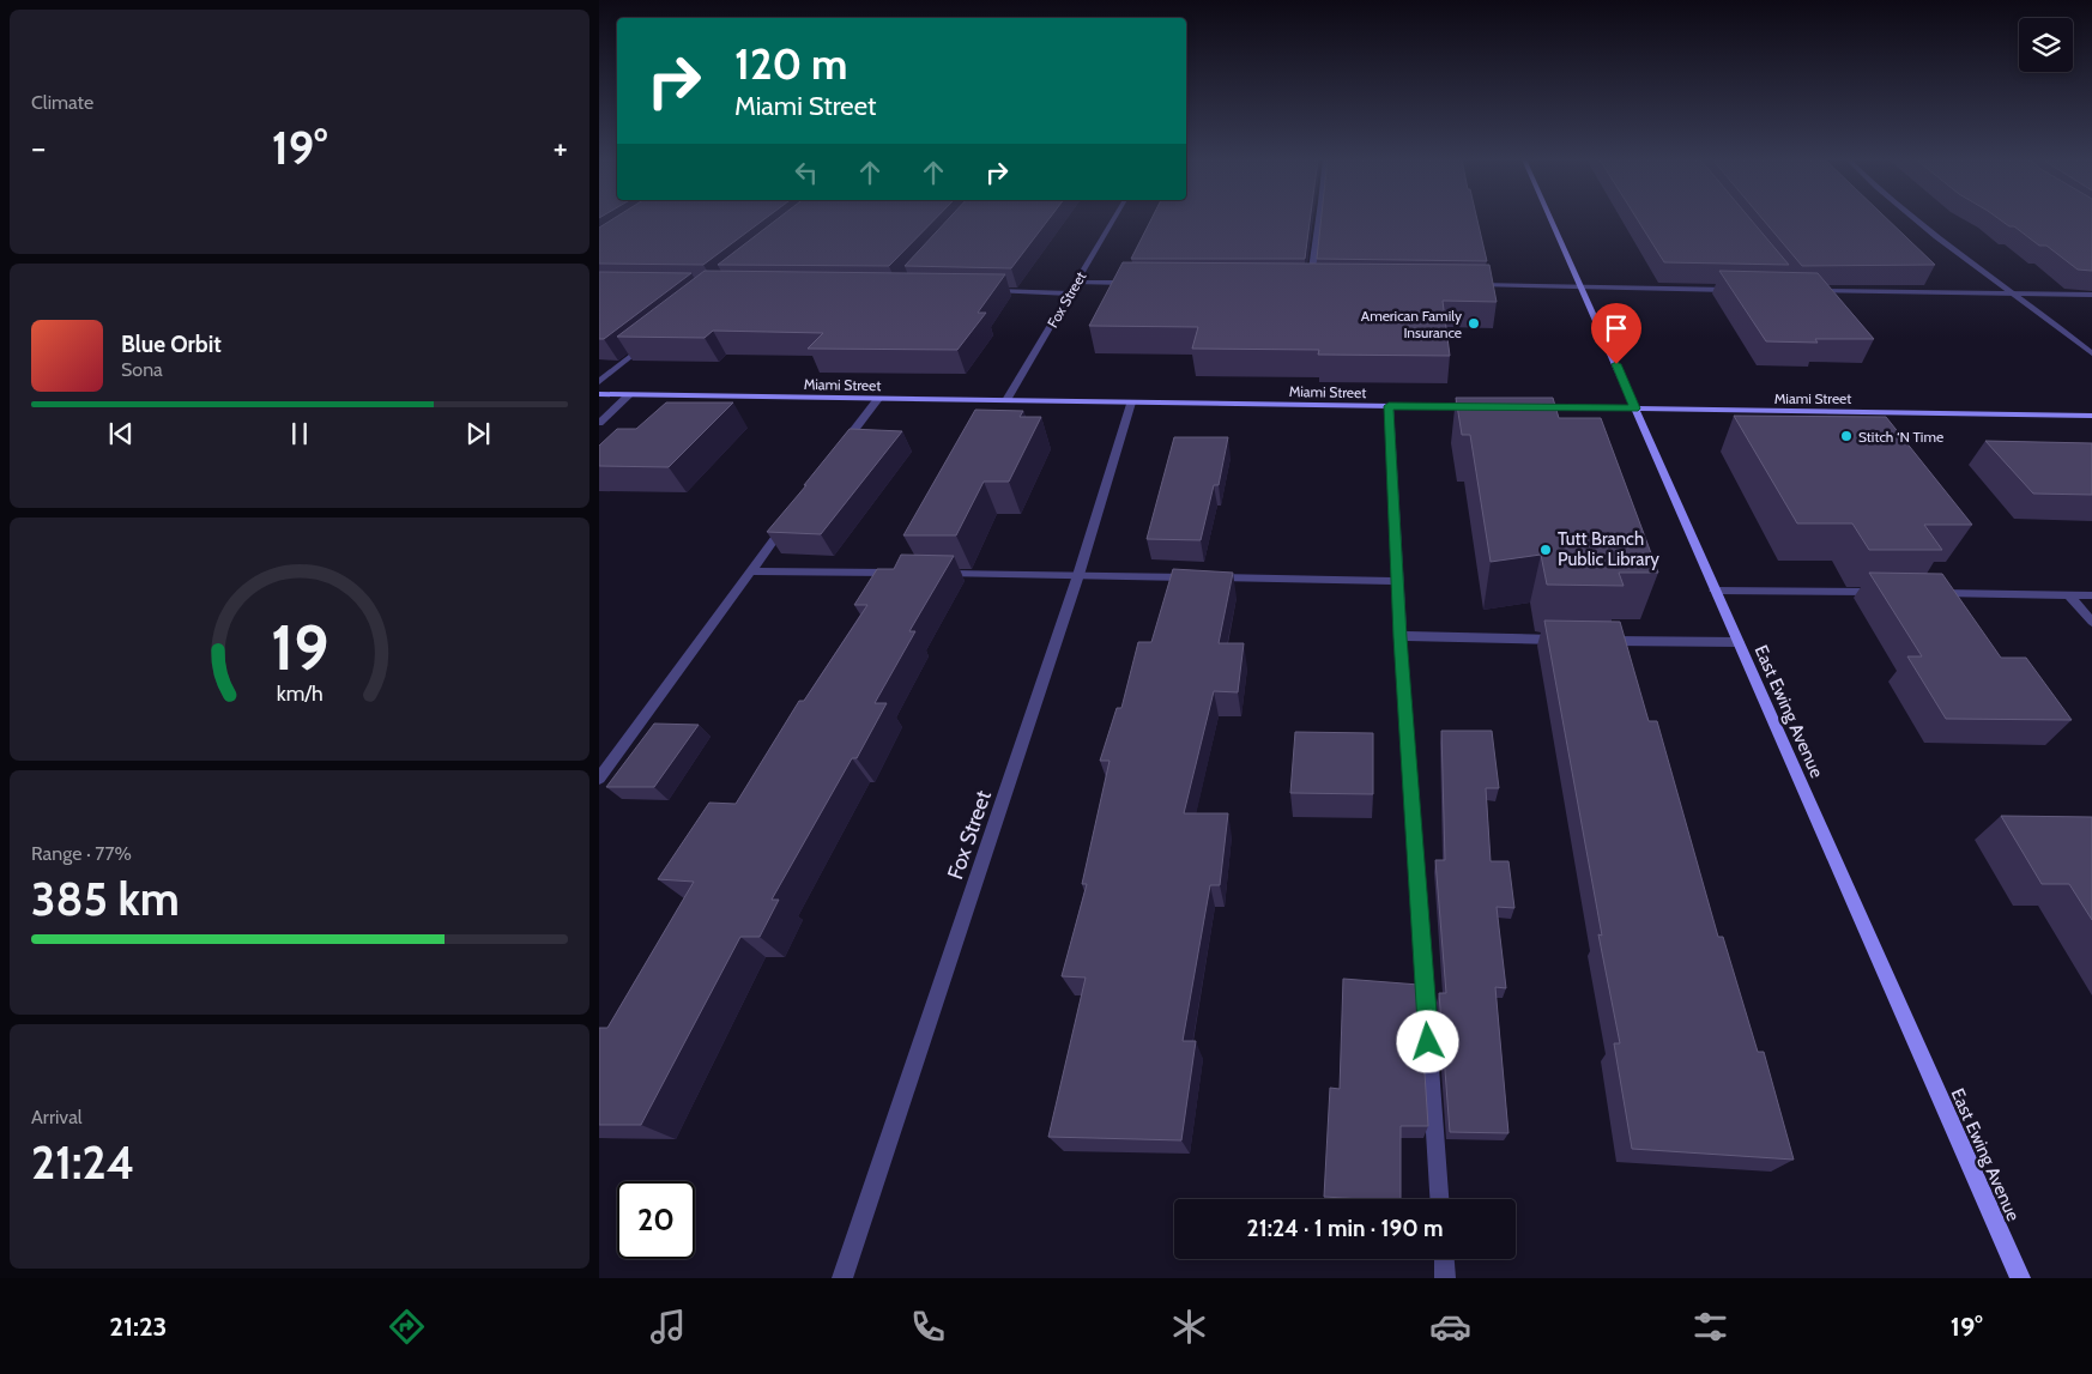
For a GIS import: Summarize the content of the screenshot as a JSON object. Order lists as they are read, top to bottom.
{
  "streets": {
    "street": ["Fox Street", "Miami Street", "East Ewing Avenue"]
  },
  "crossings": [
    ["Fox Street", "Miami Street"],
    ["Miami Street", "East Ewing Avenue"]
  ],
  "places": ["American Family Insurance", "Stitch ‘N Time", "Tutt Branch Public Library"],
  "page": {
    "tile": [
      "Climate",
      ["Range · 77%", "385 km"],
      ["Arrival", "21:24"]
    ],
    "turn": ["120 m", "Miami Street"],
    "heat": ["−", "19°", "+"],
    "song": ["Blue Orbit", "Sona"],
    "limit": "20",
    "trip": "21:24 · 1 min · 190 m",
    "tabs": ["21:23", "19°"],
    "gauge": ["19", "km/h"]
  }
}
